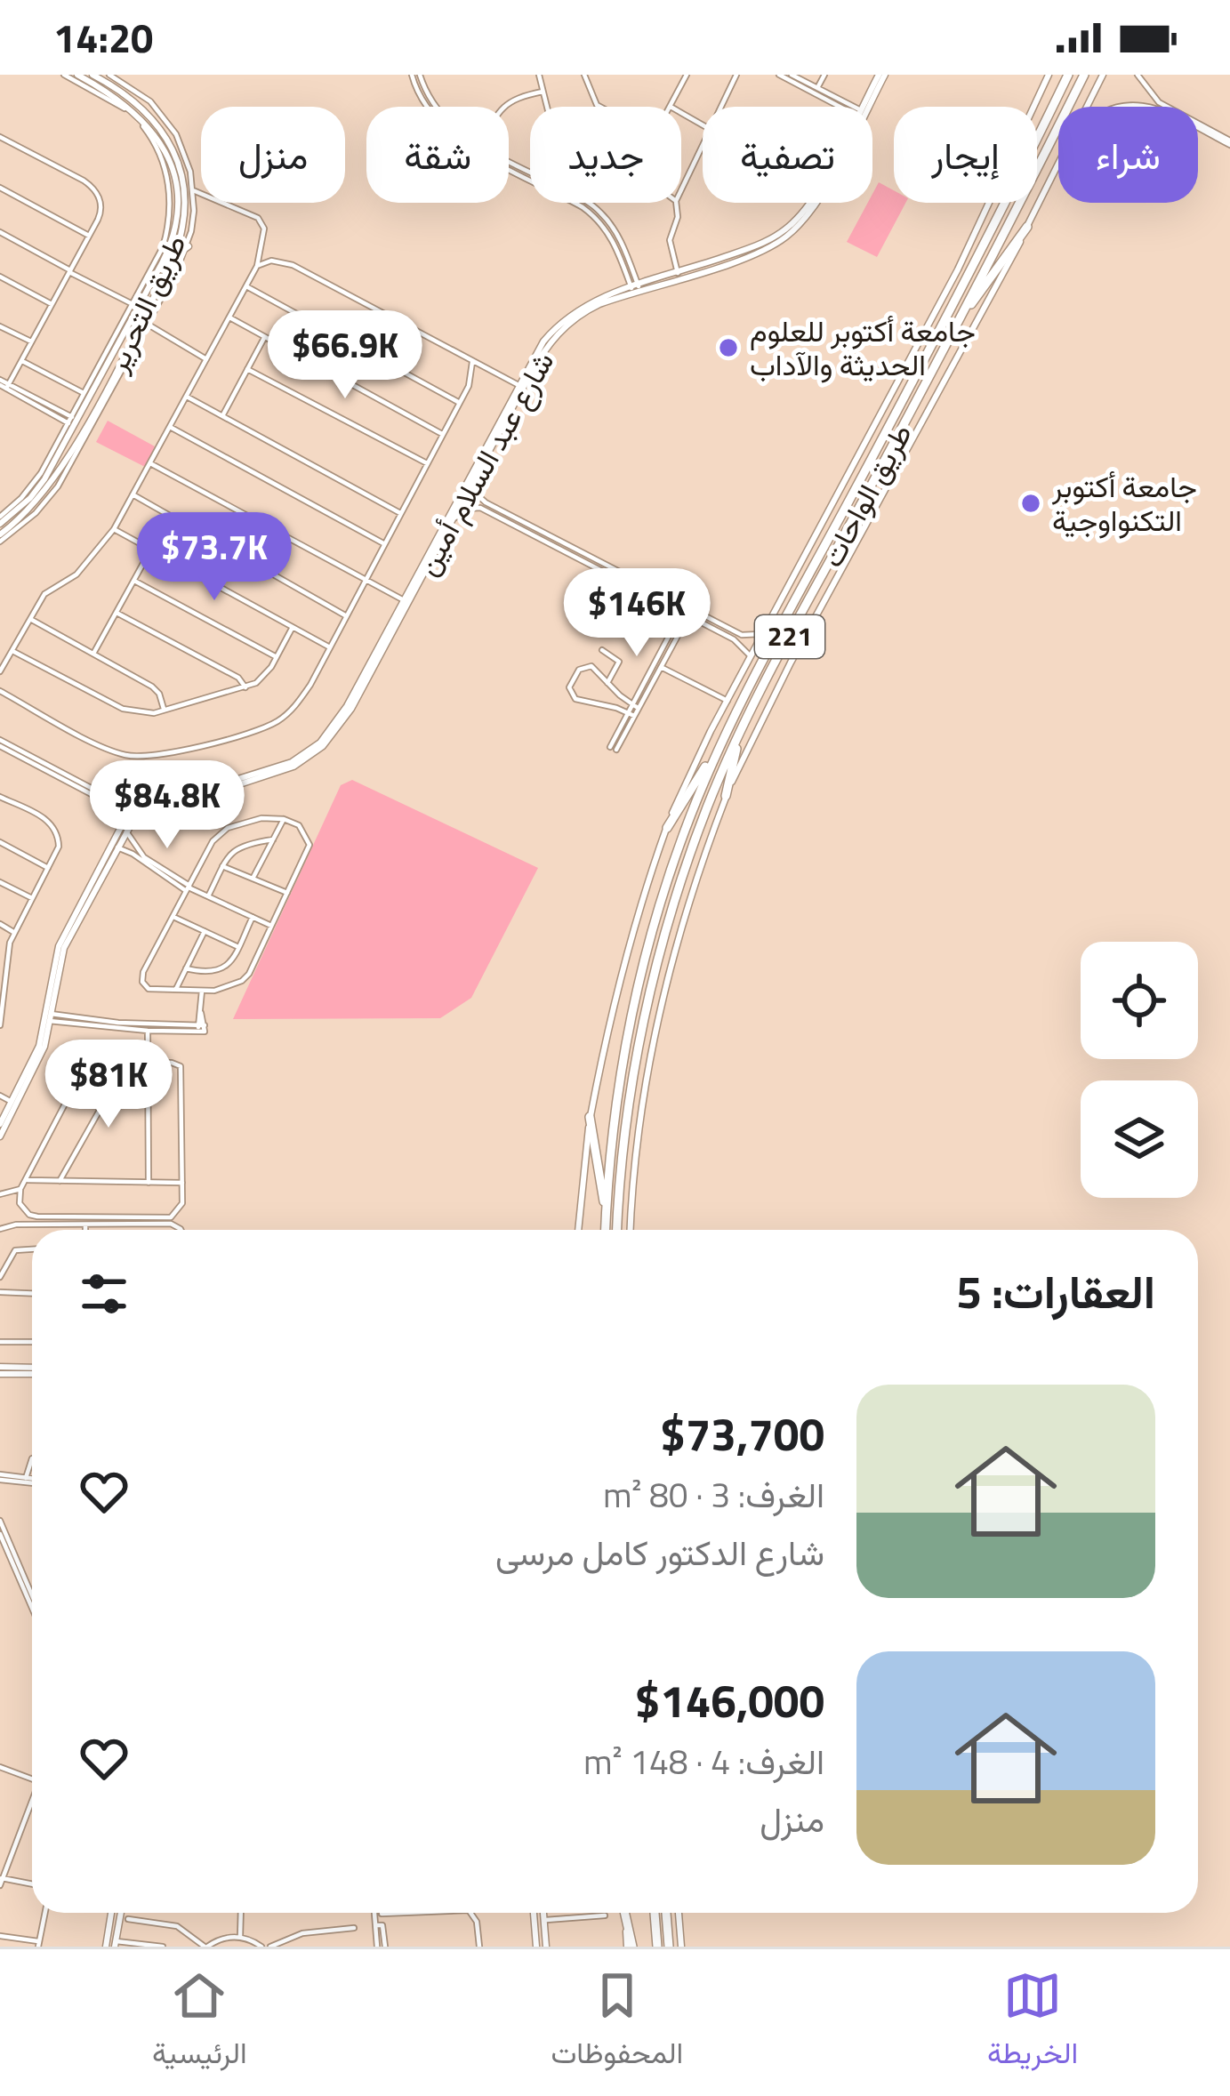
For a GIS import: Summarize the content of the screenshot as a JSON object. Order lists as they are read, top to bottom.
{
  "streets": {
    "highway": ["طريق الواحات", "221"],
    "street": ["طريق التحرير", "شارع عبد السلام أمين"]
  },
  "places": ["جامعة أكتوبر للعلوم الحديثة والآداب", "جامعة أكتوبر التكنواوجية"],
  "page": {
    "status": "14:20",
    "chip": [
      "شراء",
      "إيجار",
      "تصفية",
      "جديد",
      "شقة",
      "منزل"
    ],
    "price": [
      "$66.9K",
      "$73.7K",
      "$146K",
      "$84.8K",
      "$81K"
    ],
    "heading": "العقارات: 5",
    "list": [
      {
        "name": "$73,700",
        "note": "الغرف: 3 · 80 m² · شارع الدكتور كامل مرسى"
      },
      {
        "name": "$146,000",
        "note": "الغرف: 4 · 148 m² · منزل"
      }
    ],
    "tabs": ["الخريطة", "المحفوظات", "الرئيسية"]
  }
}
